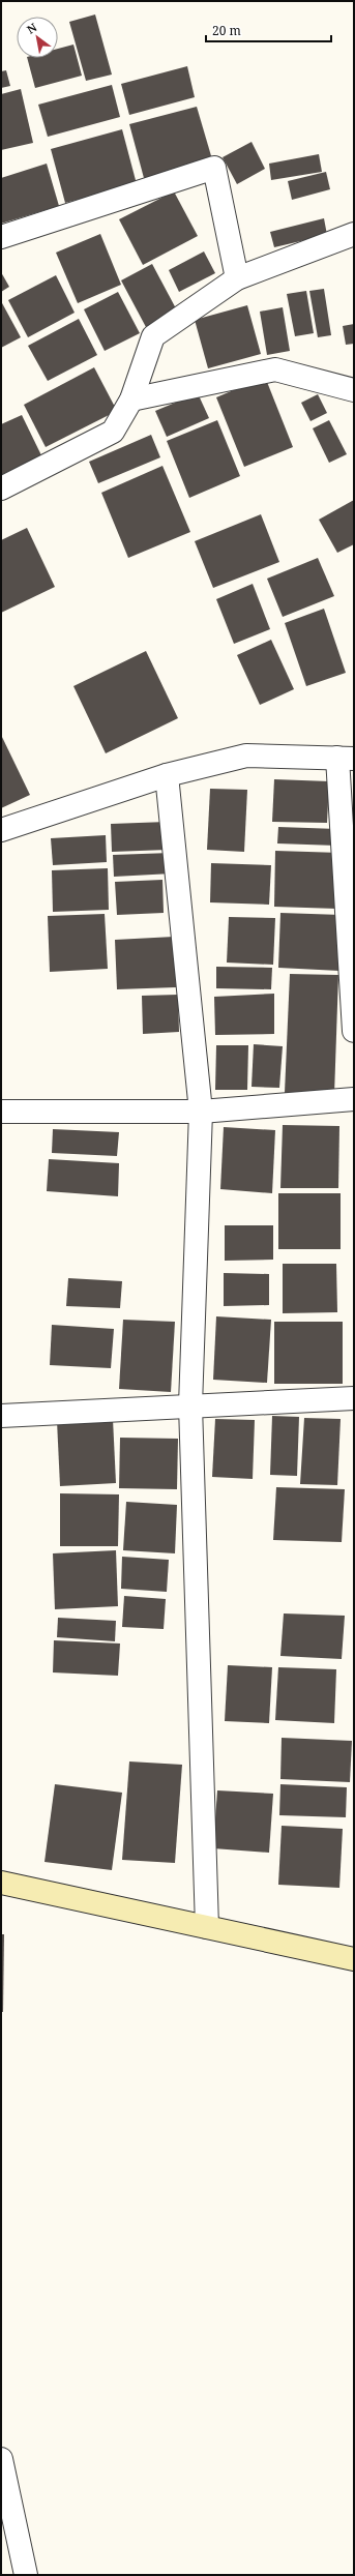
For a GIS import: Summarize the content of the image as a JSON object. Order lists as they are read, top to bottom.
{
  "scale_bar": "20 m",
  "north": "top left"
}
